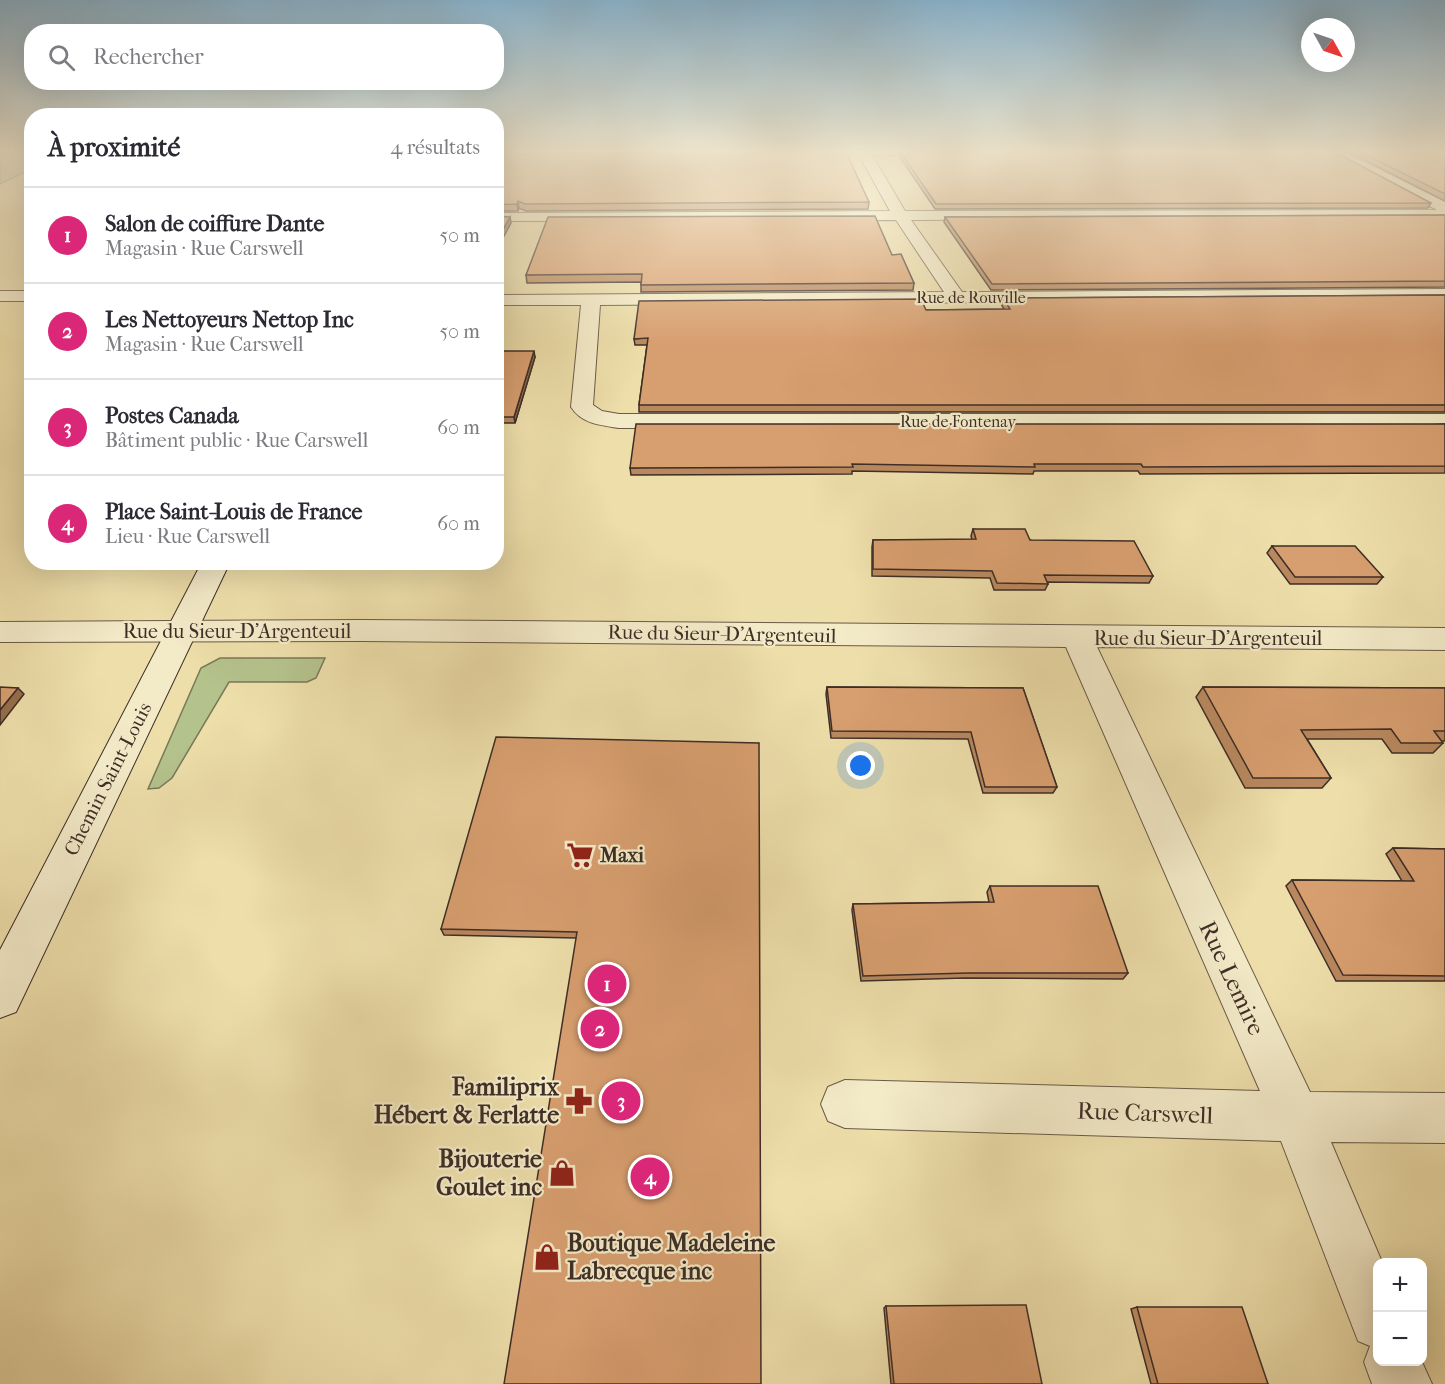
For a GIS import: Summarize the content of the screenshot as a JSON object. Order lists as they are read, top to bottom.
{
  "streets": {
    "street": [
      "Rue de Rouville",
      "Rue de Fontenay",
      "Rue du Sieur-D'Argenteuil",
      "Chemin Saint-Louis",
      "Rue Lemire",
      "Rue Carswell"
    ]
  },
  "crossings": [
    ["Rue de Rouville", "Rue de Fontenay"],
    ["Rue du Sieur-D'Argenteuil", "Chemin Saint-Louis"],
    ["Rue du Sieur-D'Argenteuil", "Rue Lemire"],
    ["Rue Lemire", "Rue Carswell"]
  ],
  "places": {
    "supermarket": ["Maxi"],
    "pharmacy": ["Familiprix Hébert & Ferlatte"],
    "shop": ["Bijouterie Goulet inc", "Boutique Madeleine Labrecque inc"]
  },
  "north": "bottom right",
  "page": {
    "search": "Rechercher",
    "heading": ["À proximité", "4 résultats"],
    "list": [
      {
        "mark": "1",
        "name": "Salon de coiffure Dante",
        "note": "Magasin · Rue Carswell",
        "value": "50 m"
      },
      {
        "mark": "2",
        "name": "Les Nettoyeurs Nettop Inc",
        "note": "Magasin · Rue Carswell",
        "value": "50 m"
      },
      {
        "mark": "3",
        "name": "Postes Canada",
        "note": "Bâtiment public · Rue Carswell",
        "value": "60 m"
      },
      {
        "mark": "4",
        "name": "Place Saint-Louis de France",
        "note": "Lieu · Rue Carswell",
        "value": "60 m"
      }
    ],
    "pins": [
      "1",
      "2",
      "3",
      "4"
    ],
    "map_buttons": ["+", "−"]
  }
}
